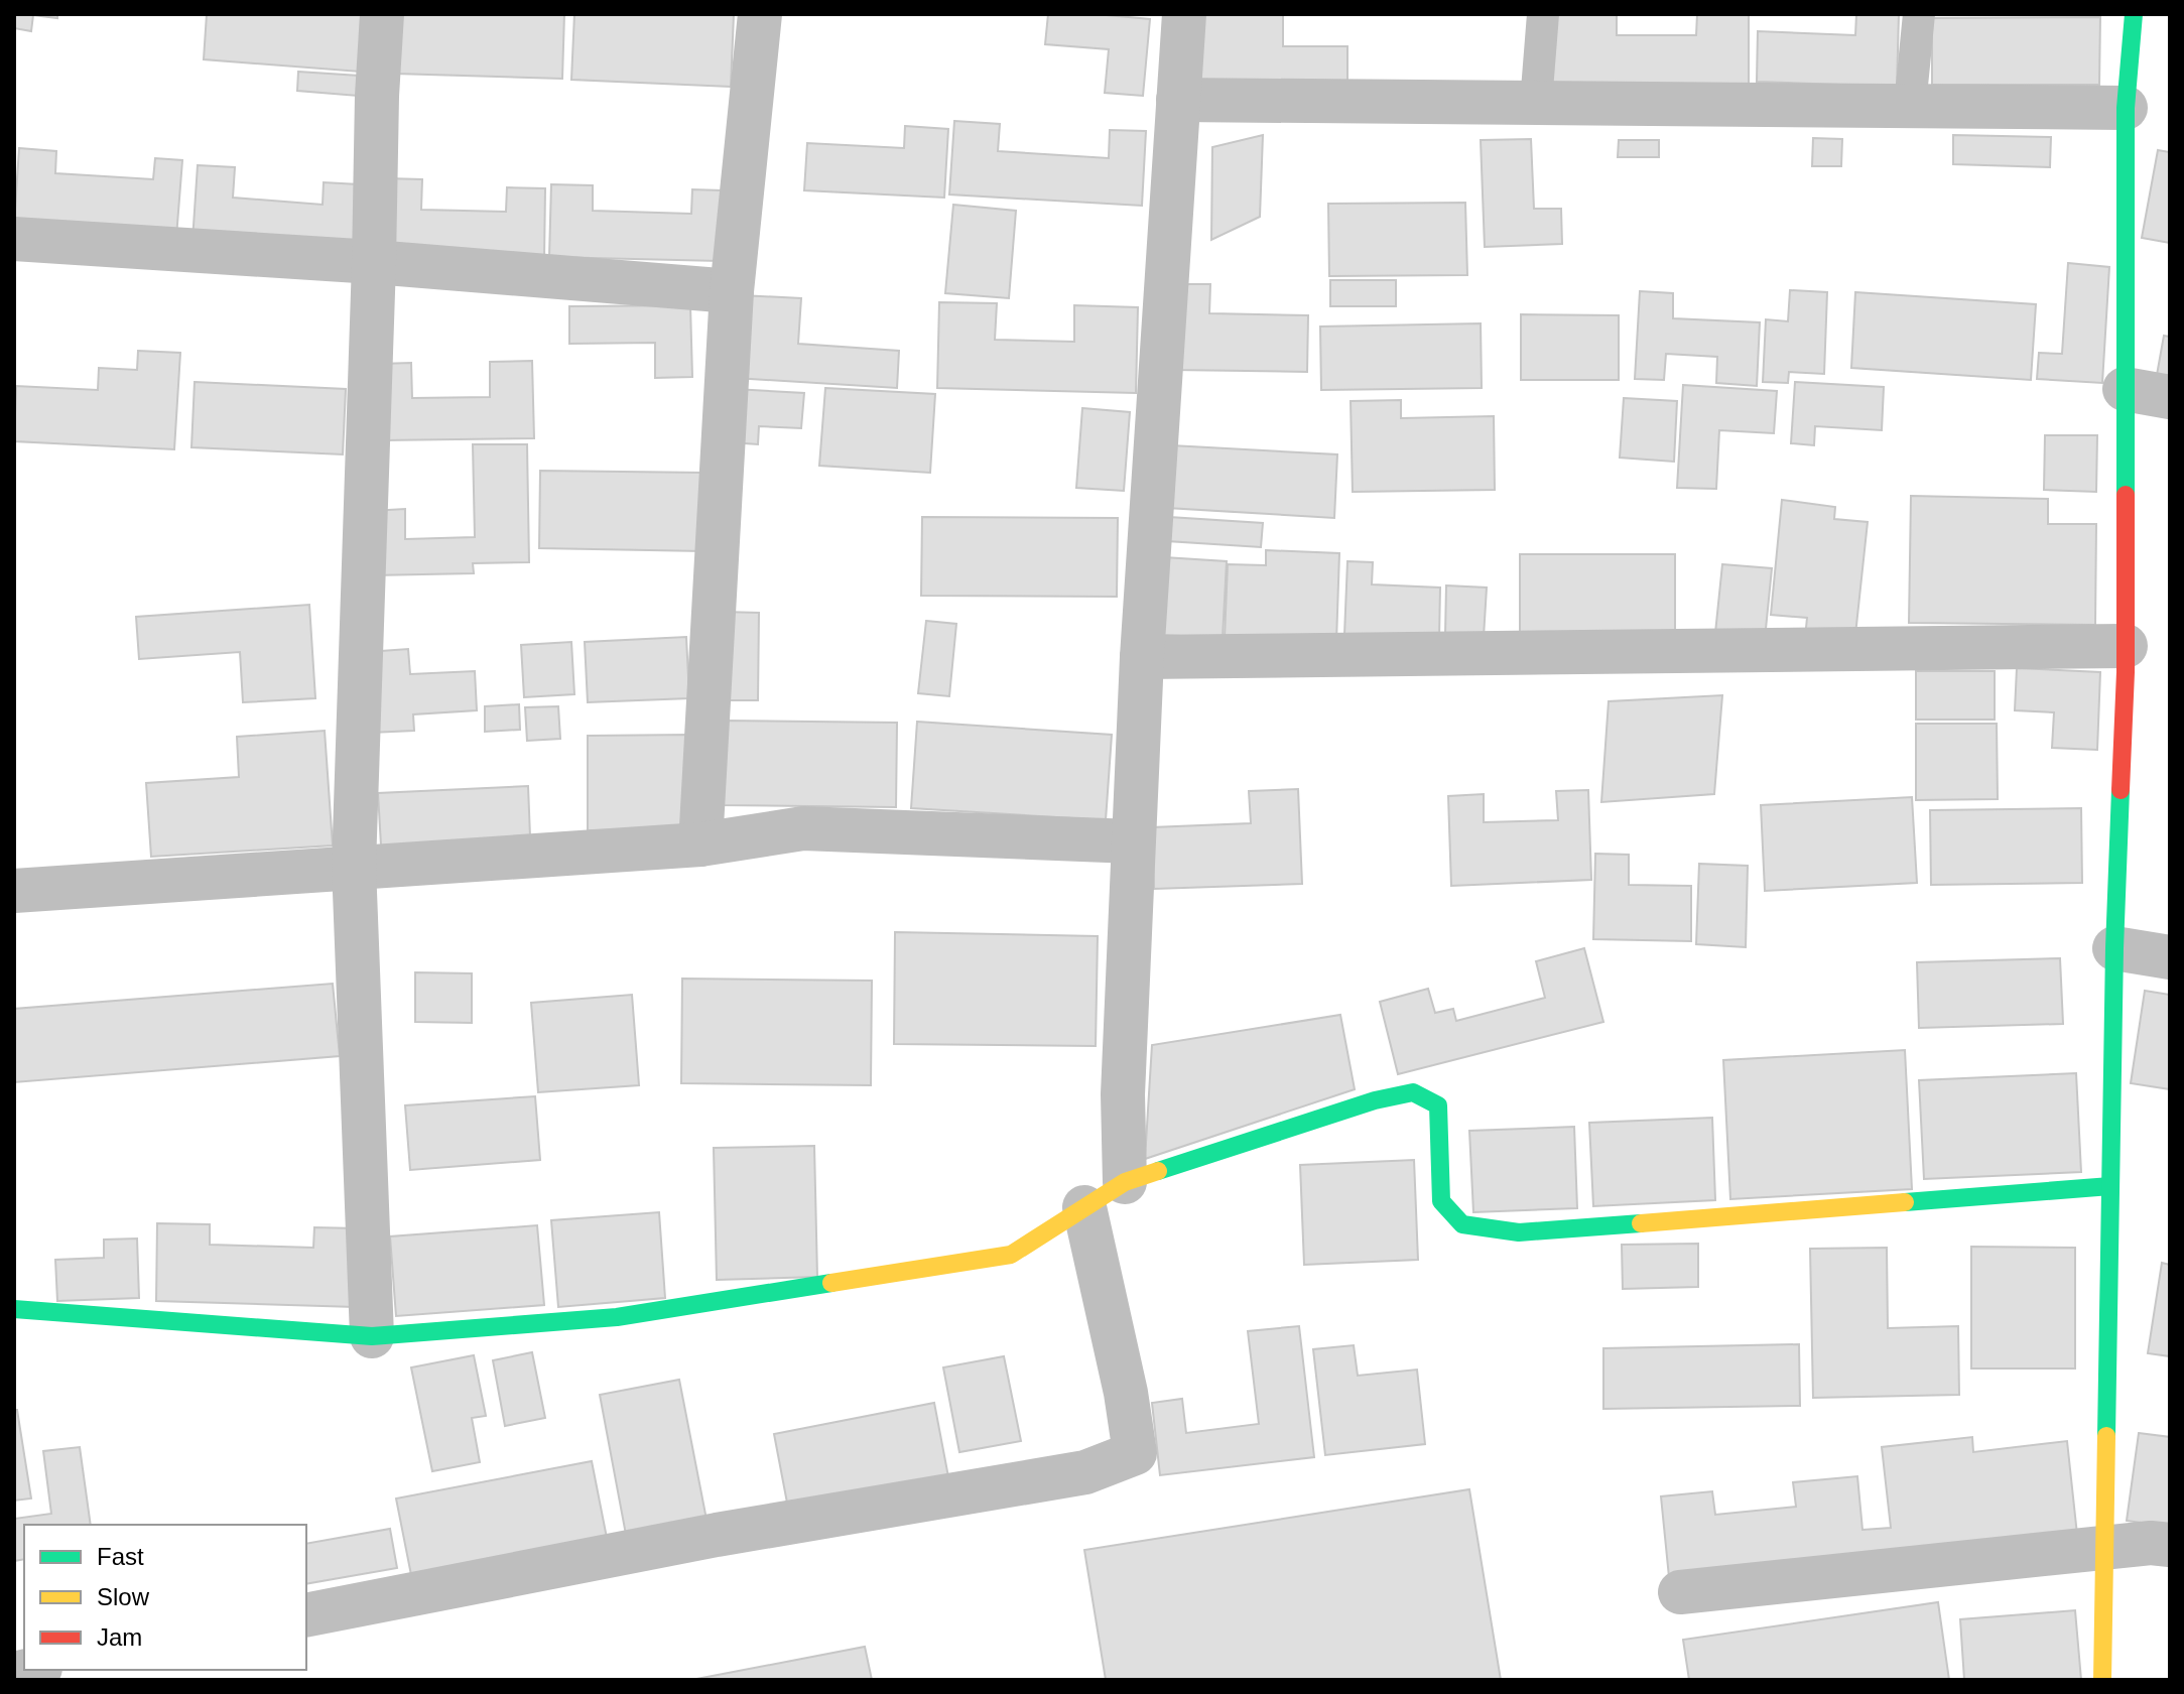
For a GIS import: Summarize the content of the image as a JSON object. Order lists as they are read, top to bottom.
{
  "legend": ["Fast", "Slow", "Jam"]
}
